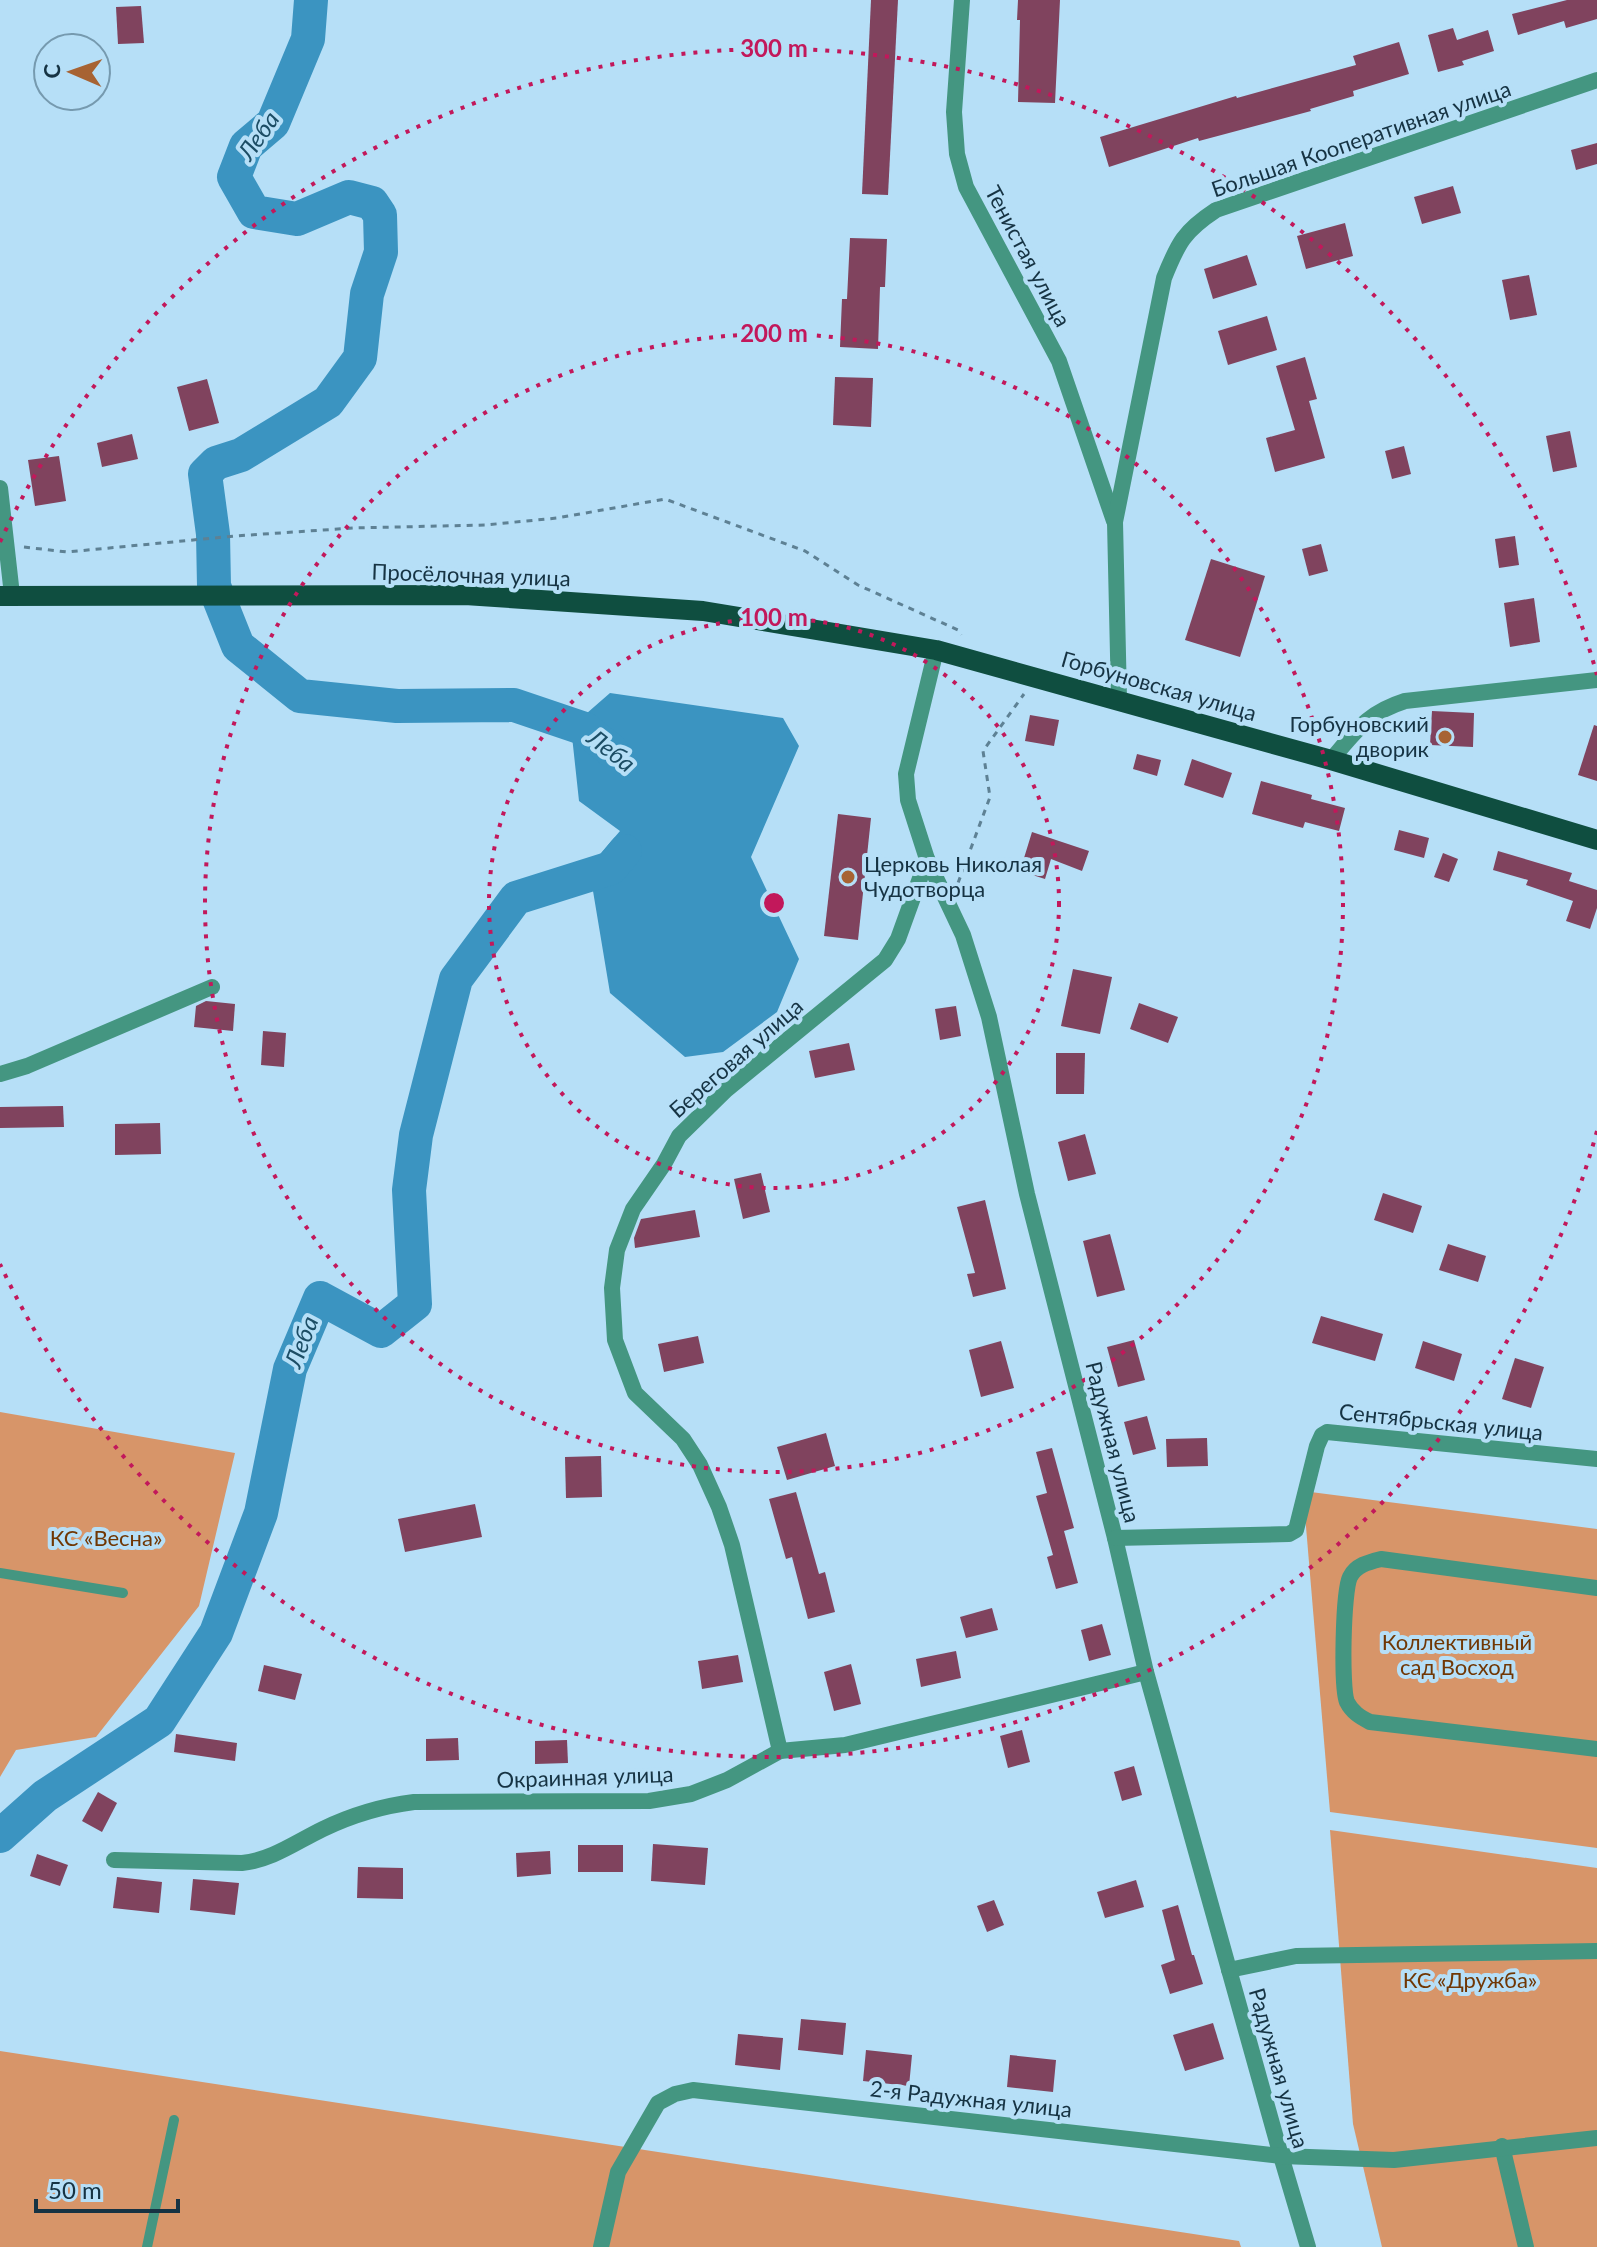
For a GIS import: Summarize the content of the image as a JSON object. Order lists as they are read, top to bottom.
{
  "streets": {
    "main road": ["Просёлочная улица", "Горбуновская улица"],
    "street": [
      "Большая Кооперативная улица",
      "Тенистая улица",
      "Береговая улица",
      "Сентябрьская улица",
      "Радужная улица",
      "Окраинная улица",
      "2-я Радужная улица"
    ]
  },
  "crossings": [
    ["Большая Кооперативная улица", "Тенистая улица"],
    ["Большая Кооперативная улица", "Горбуновская улица"],
    ["Просёлочная улица", "Горбуновская улица"],
    ["Просёлочная улица", "Радужная улица"],
    ["Горбуновская улица", "Радужная улица"],
    ["Береговая улица", "Радужная улица"],
    ["Береговая улица", "Окраинная улица"],
    ["Сентябрьская улица", "Радужная улица"],
    ["Радужная улица", "Окраинная улица"],
    ["Радужная улица", "2-я Радужная улица"]
  ],
  "water": ["Леба"],
  "parks": ["КС «Весна»", "Коллективный сад Восход", "КС «Дружба»"],
  "places": ["Горбуновский дворик", "Церковь Николая Чудотворца"],
  "scale_bar": "50 m",
  "north": "left",
  "rings": ["300 m", "200 m", "100 m"]
}
